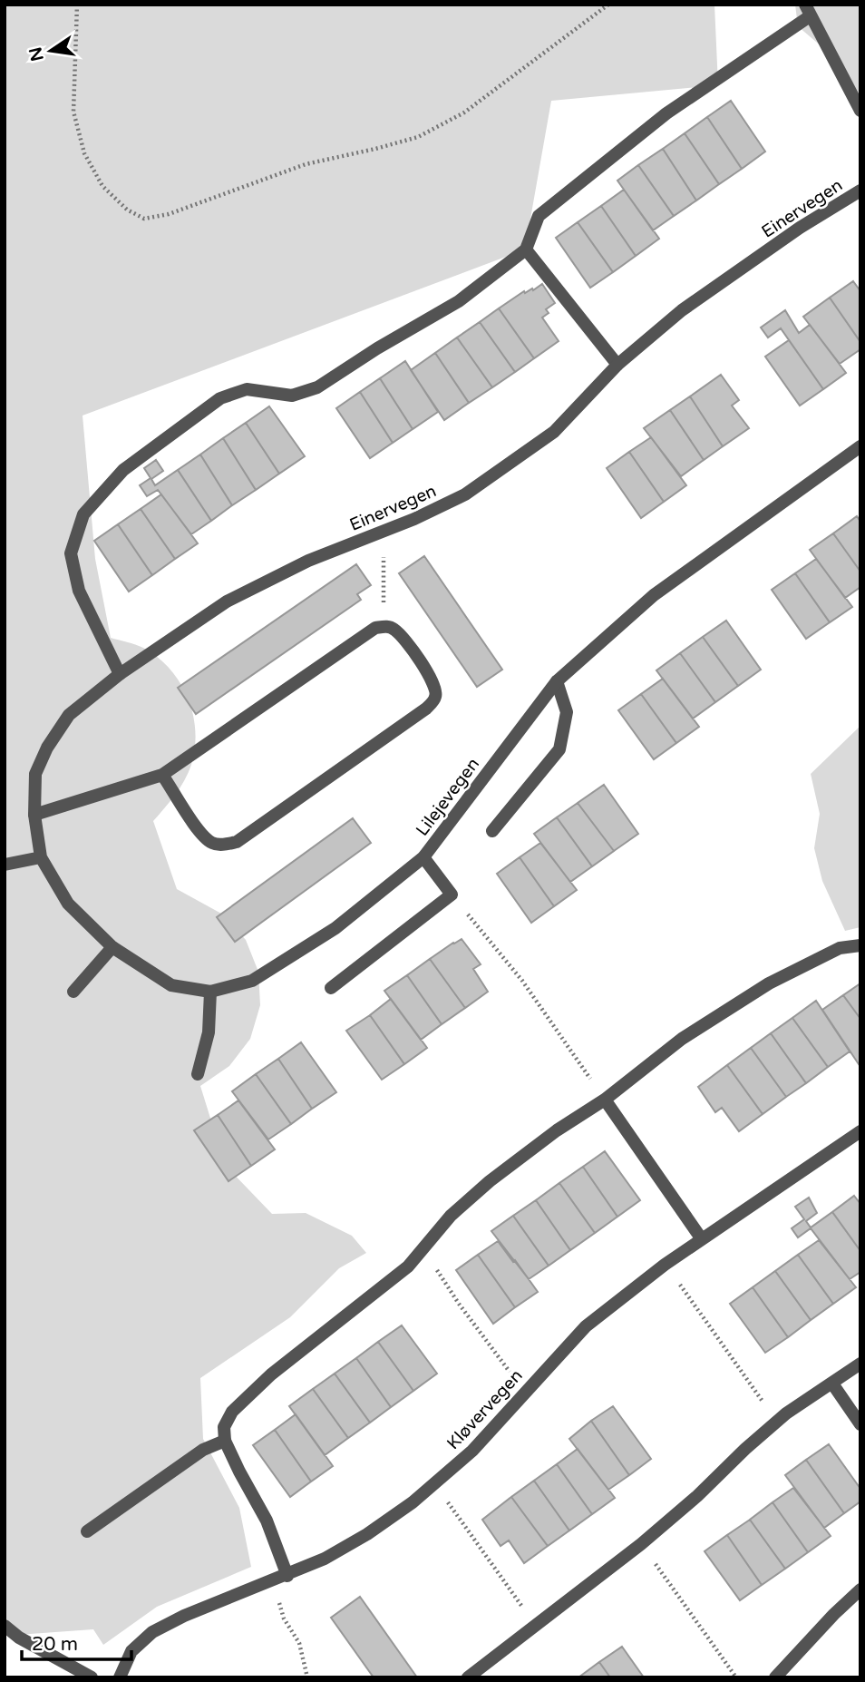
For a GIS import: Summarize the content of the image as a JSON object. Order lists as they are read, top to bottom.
{
  "streets": {
    "street": ["Einervegen", "Lilejevegen", "Kløvervegen"]
  },
  "crossings": [
    ["Einervegen", "Lilejevegen"]
  ],
  "scale_bar": "20 m",
  "north": "left"
}
